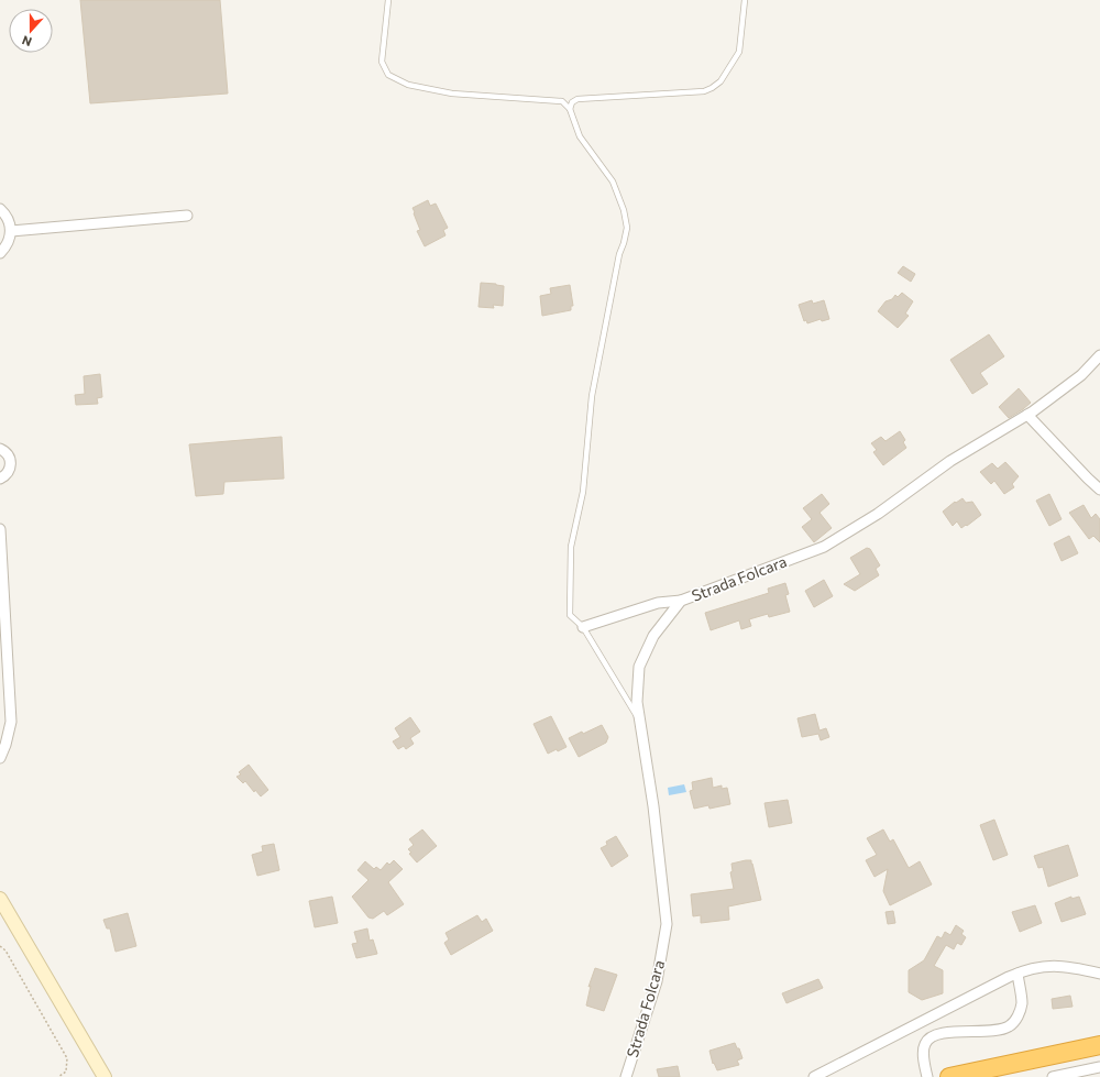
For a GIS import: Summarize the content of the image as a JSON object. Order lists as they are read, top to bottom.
{
  "streets": {
    "street": ["Strada Folcara"]
  },
  "north": "bottom"
}
